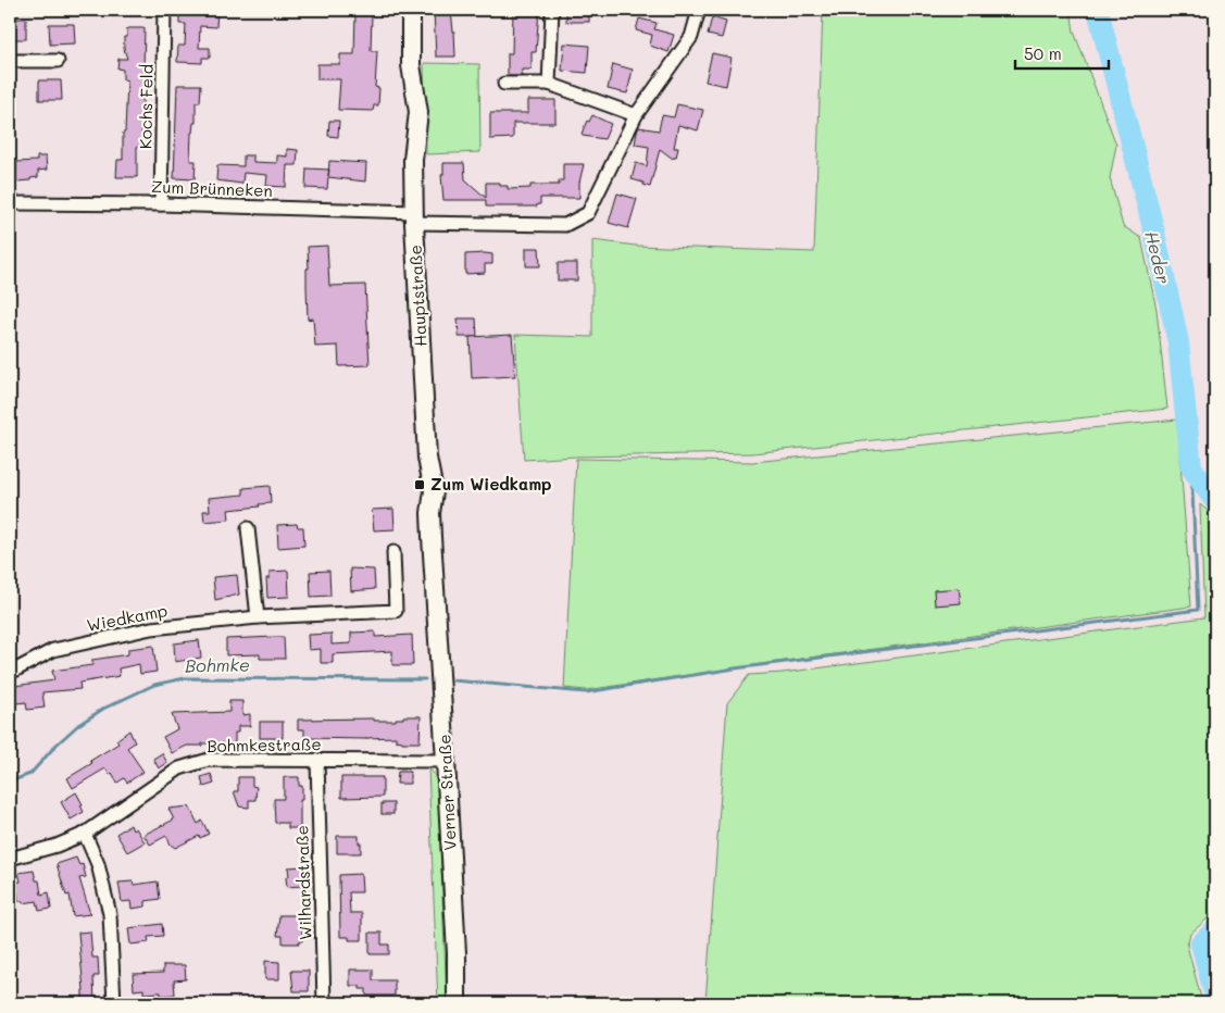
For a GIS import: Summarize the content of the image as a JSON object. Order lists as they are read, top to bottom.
{
  "streets": {
    "main road": ["Hauptstraße", "Verner Straße"],
    "street": [
      "Kochs Feld",
      "Zum Brünneken",
      "Wiedkamp",
      "Bohmkestraße",
      "Wilhardstraße"
    ]
  },
  "crossings": [
    ["Kochs Feld", "Zum Brünneken"],
    ["Zum Brünneken", "Hauptstraße"],
    ["Hauptstraße", "Verner Straße"],
    ["Bohmkestraße", "Verner Straße"],
    ["Bohmkestraße", "Wilhardstraße"]
  ],
  "water": ["Heder", "Bohmke"],
  "places": {
    "transit": ["Zum Wiedkamp"]
  },
  "scale_bar": "50 m"
}
